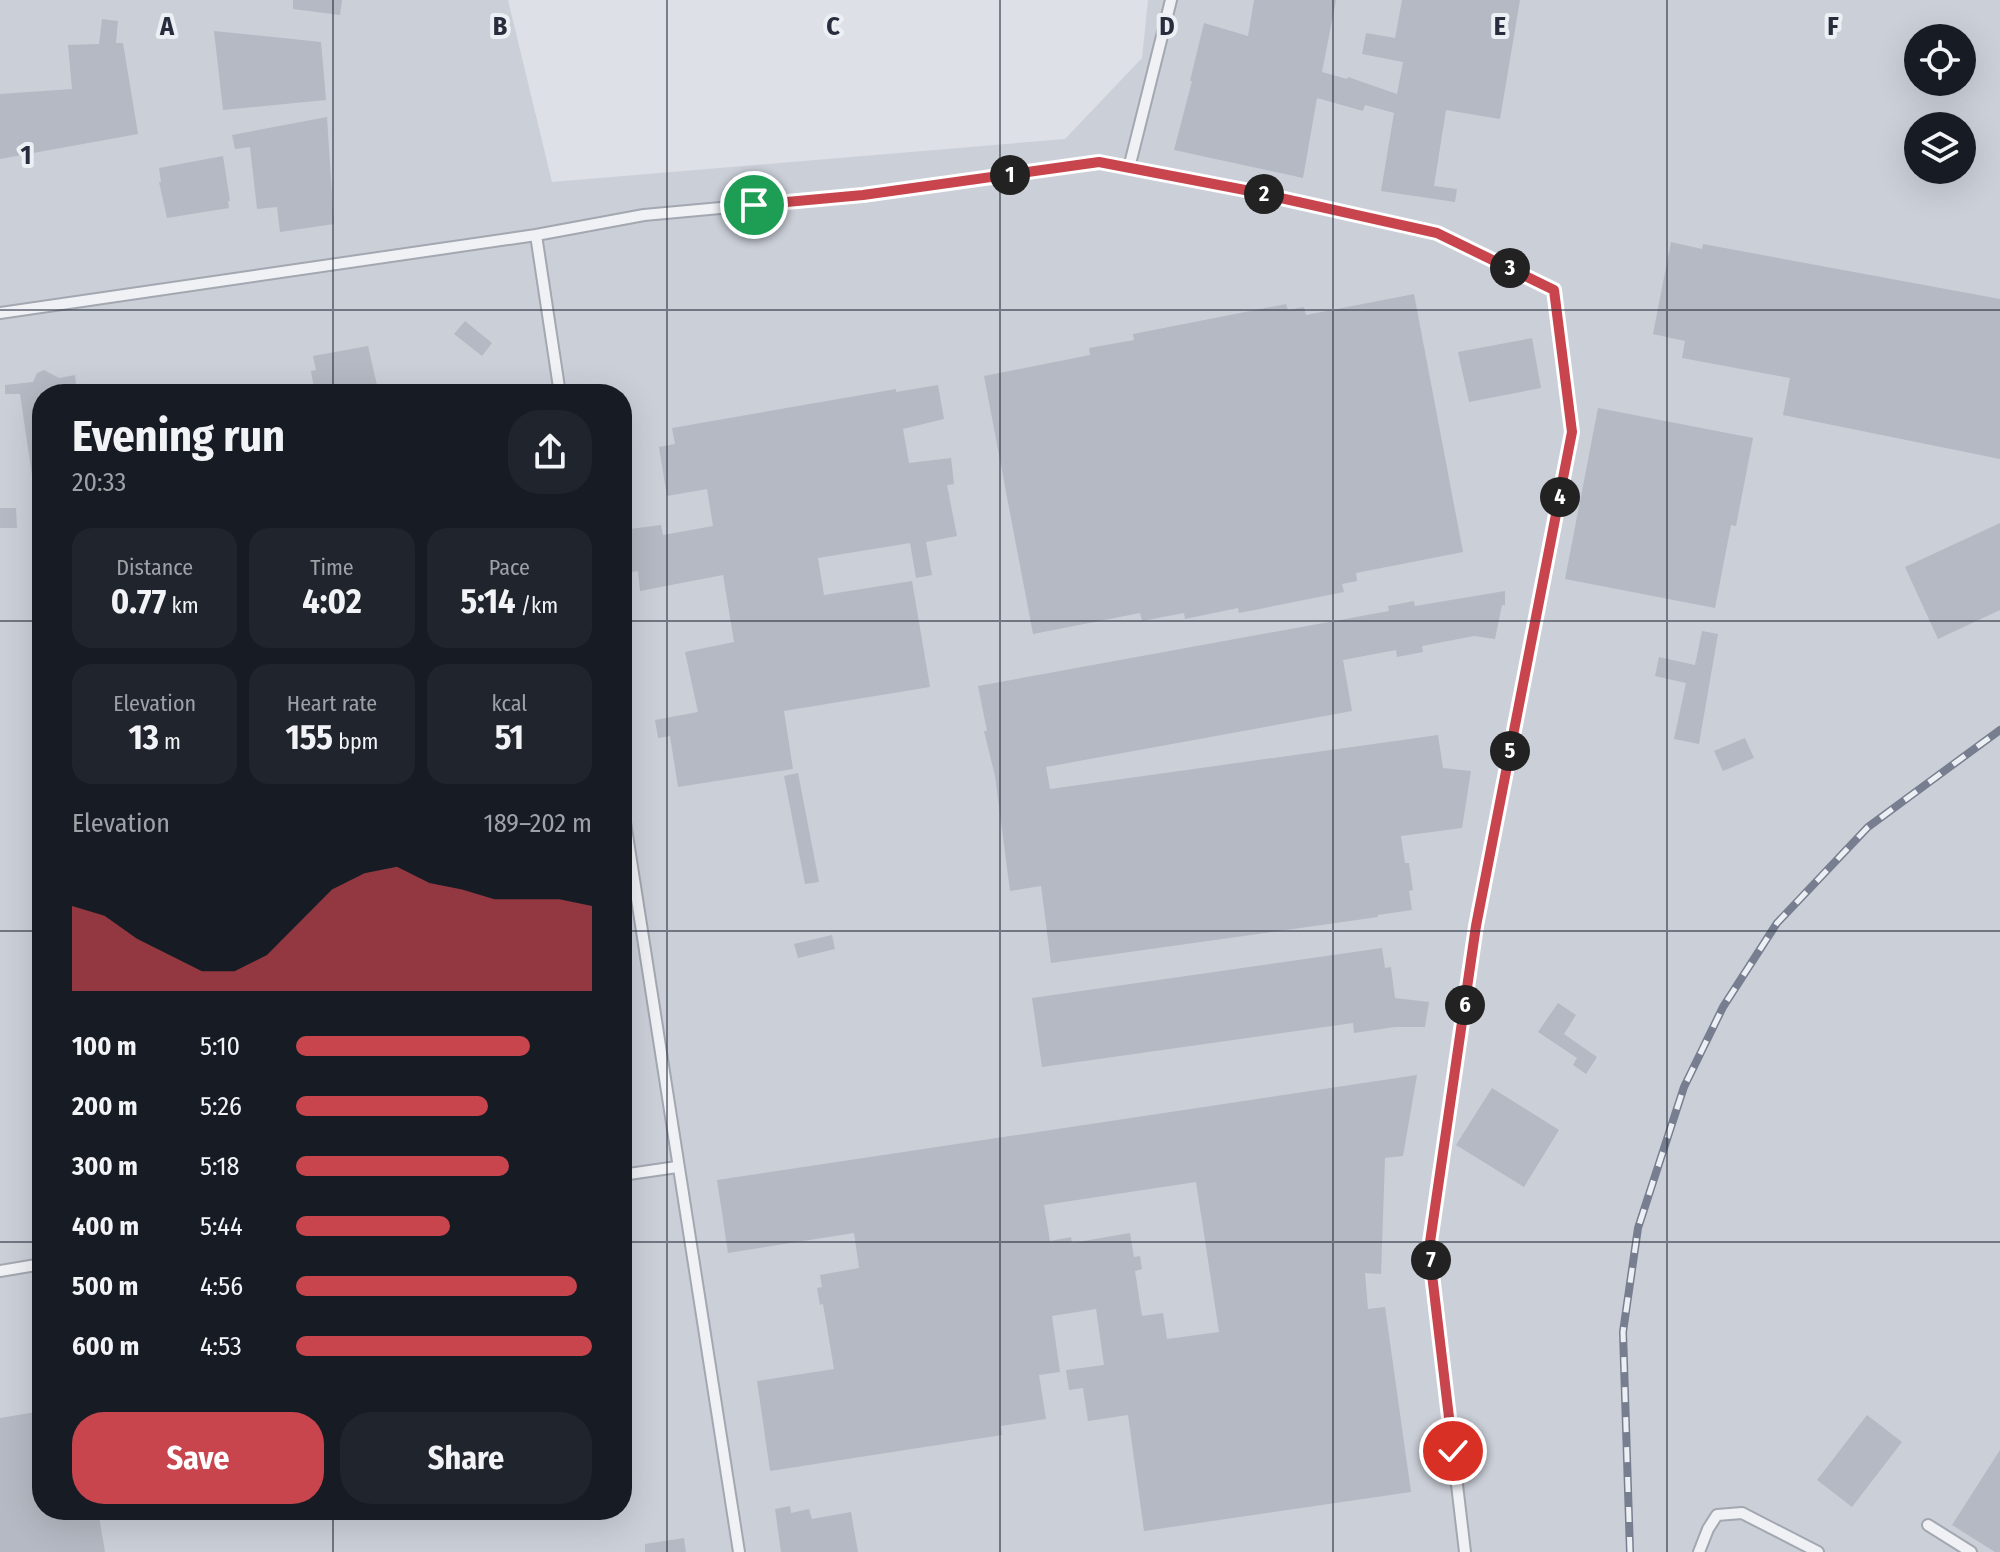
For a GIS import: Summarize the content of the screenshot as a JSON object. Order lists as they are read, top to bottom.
{
  "page": {
    "pins": [
      "1",
      "2",
      "3",
      "4",
      "5",
      "6",
      "7"
    ],
    "heading": ["Evening run", "20:33"],
    "stats": [
      ["Distance", "0.77 km"],
      ["Time", "4:02"],
      ["Pace", "5:14 /km"],
      ["Elevation", "13 m"],
      ["Heart rate", "155 bpm"],
      ["kcal", "51"]
    ],
    "chart": ["Elevation", "189–202 m"],
    "list": [
      {
        "name": "100 m",
        "note": "5:10"
      },
      {
        "name": "200 m",
        "note": "5:26"
      },
      {
        "name": "300 m",
        "note": "5:18"
      },
      {
        "name": "400 m",
        "note": "5:44"
      },
      {
        "name": "500 m",
        "note": "4:56"
      },
      {
        "name": "600 m",
        "note": "4:53"
      }
    ],
    "buttons": ["Save", "Share"]
  },
  "grid": {
    "columns": [
      "A",
      "B",
      "C",
      "D",
      "E",
      "F"
    ],
    "rows": ["1"]
  }
}
